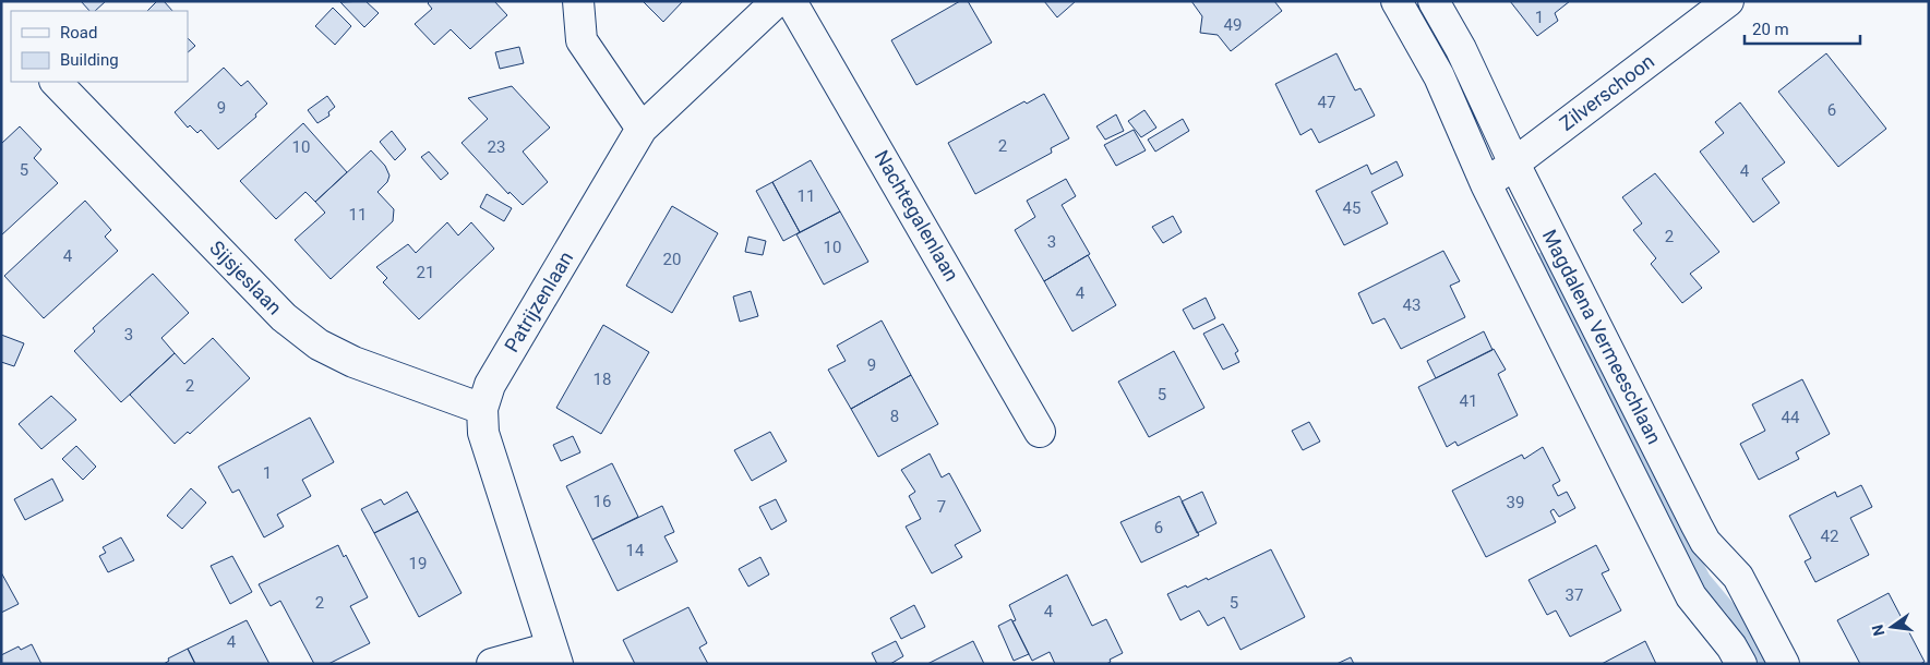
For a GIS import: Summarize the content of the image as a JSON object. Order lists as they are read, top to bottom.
{
  "streets": {
    "street": [
      "Zilverschoon",
      "Nachtegalenlaan",
      "Sijsjeslaan",
      "Patrijzenlaan",
      "Magdalena Vermeeschlaan"
    ]
  },
  "crossings": [
    ["Zilverschoon", "Magdalena Vermeeschlaan"],
    ["Sijsjeslaan", "Patrijzenlaan"]
  ],
  "house_numbers": [
    "1",
    "49",
    "47",
    "9",
    "6",
    "2",
    "10",
    "23",
    "5",
    "4",
    "11",
    "45",
    "11",
    "2",
    "3",
    "10",
    "4",
    "20",
    "21",
    "4",
    "43",
    "3",
    "9",
    "18",
    "2",
    "5",
    "41",
    "8",
    "44",
    "1",
    "16",
    "39",
    "7",
    "6",
    "42",
    "14",
    "19",
    "37",
    "2",
    "5",
    "4",
    "4"
  ],
  "legend": ["Road", "Building"],
  "scale_bar": "20 m",
  "north": "left"
}
